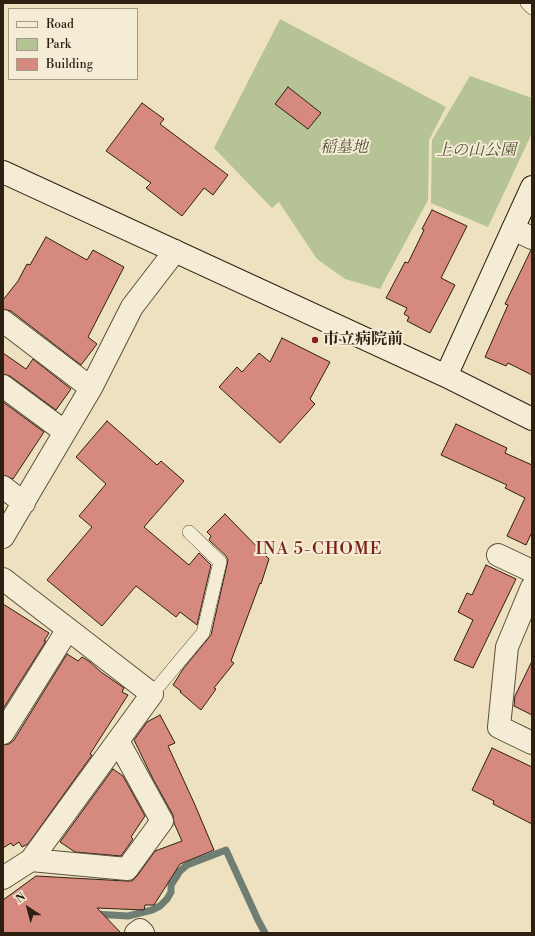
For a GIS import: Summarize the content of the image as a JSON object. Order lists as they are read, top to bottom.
{
  "districts": ["INA 5-CHOME"],
  "parks": ["稲墓地", "上の山公園"],
  "places": ["市立病院前"],
  "legend": ["Road", "Park", "Building"],
  "north": "top left"
}
